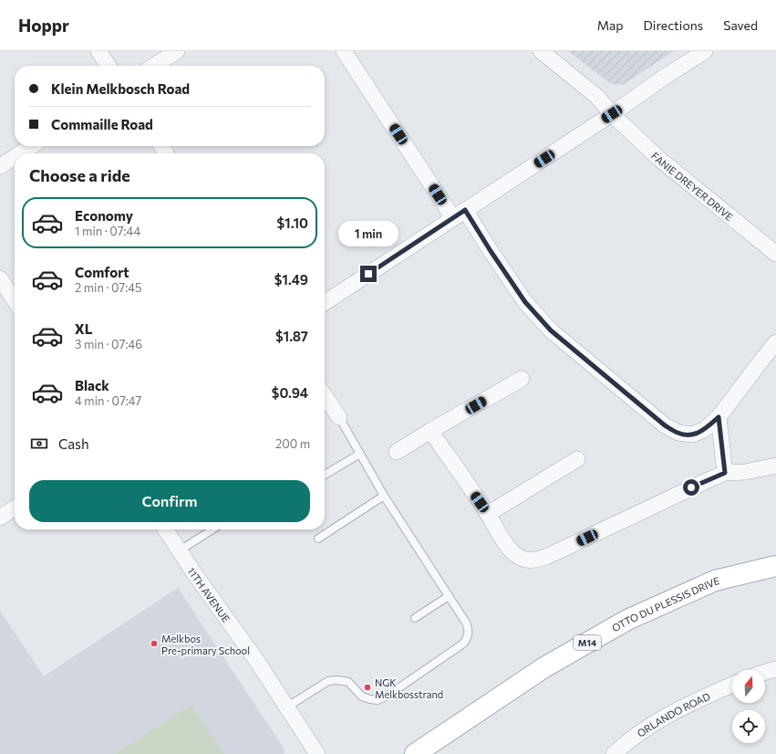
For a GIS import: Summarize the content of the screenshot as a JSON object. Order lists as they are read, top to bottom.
{
  "streets": {
    "main road": ["OTTO DU PLESSIS DRIVE", "M14"],
    "street": ["FANIE DREYER DRIVE", "11TH AVENUE", "ORLANDO ROAD"]
  },
  "places": ["Melkbos Pre-primary School", "NGK Melkbosstrand"],
  "north": "top",
  "page": {
    "header": "Hoppr",
    "nav": ["Map", "Directions", "Saved"],
    "banner": ["Klein Melkbosch Road", "Commaille Road"],
    "heading": "Choose a ride",
    "list": [
      {
        "name": "Economy",
        "note": "1 min · 07:44",
        "value": "$1.10"
      },
      {
        "name": "Comfort",
        "note": "2 min · 07:45",
        "value": "$1.49"
      },
      {
        "name": "XL",
        "note": "3 min · 07:46",
        "value": "$1.87"
      },
      {
        "name": "Black",
        "note": "4 min · 07:47",
        "value": "$0.94"
      }
    ],
    "bubble": "1 min",
    "pay": ["Cash", "200 m"],
    "buttons": "Confirm"
  }
}
